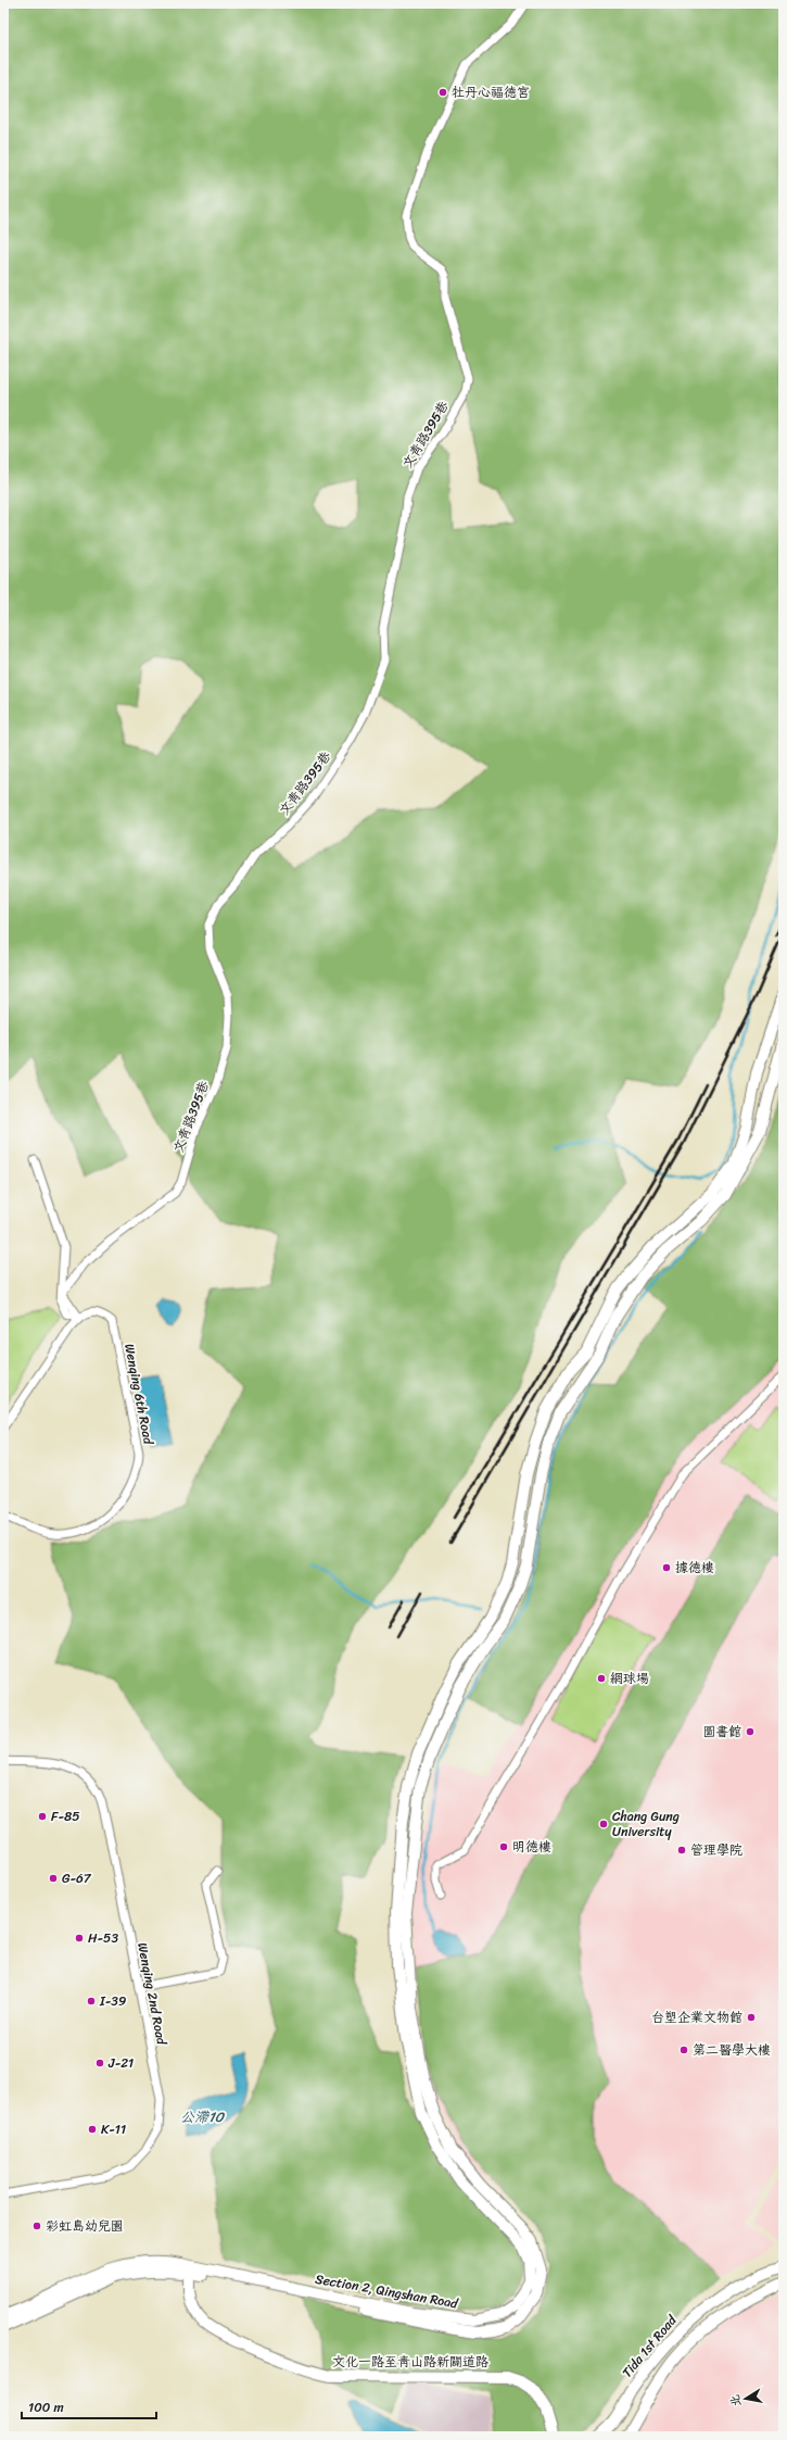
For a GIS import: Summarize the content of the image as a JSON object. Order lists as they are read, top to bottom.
{
  "streets": {
    "street": [
      "文青路395巷",
      "Wenqing 6th Road",
      "Wenqing 2nd Road",
      "Section 2, Qingshan Road",
      "Tida 1st Road",
      "文化一路至青山路新闢道路"
    ]
  },
  "crossings": [
    ["Section 2, Qingshan Road", "文化一路至青山路新闢道路"]
  ],
  "water": ["公滯10"],
  "places": [
    "牡丹心福德宮",
    "據德樓",
    "網球場",
    "圖書館",
    "F-85",
    "Chang Gung University",
    "明德樓",
    "管理學院",
    "G-67",
    "H-53",
    "I-39",
    "台塑企業文物館",
    "第二醫學大樓",
    "J-21",
    "K-11",
    "彩虹島幼兒園"
  ],
  "scale_bar": "100 m",
  "north": "left"
}
